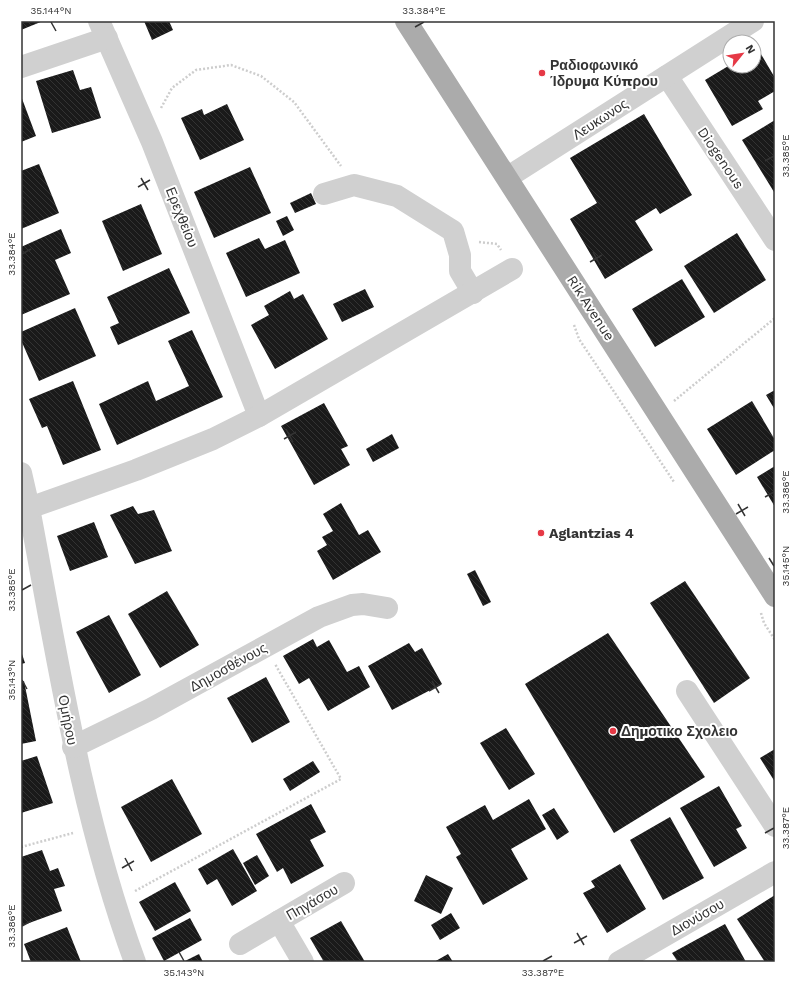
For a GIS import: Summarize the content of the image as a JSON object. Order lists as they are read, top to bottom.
{
  "streets": {
    "main road": ["Rik Avenue"],
    "street": [
      "Λευκωνος",
      "Diogenous",
      "Ερεχθείου",
      "Δημοσθένους",
      "Ομήρου",
      "Πηγάσου",
      "Διονύσου"
    ]
  },
  "crossings": [
    ["Λευκωνος", "Diogenous"],
    ["Λευκωνος", "Rik Avenue"],
    ["Δημοσθένους", "Ομήρου"]
  ],
  "places": ["Ραδιοφωνικό Ίδρυμα Κύπρου", "Aglantzias 4", "Δημοτικο Σχολειο"],
  "north": "top right",
  "coordinates": [
    "35.144°N",
    "33.384°E",
    "33.385°E",
    "33.386°E",
    "35.145°N",
    "35.143°N",
    "33.387°E"
  ]
}
